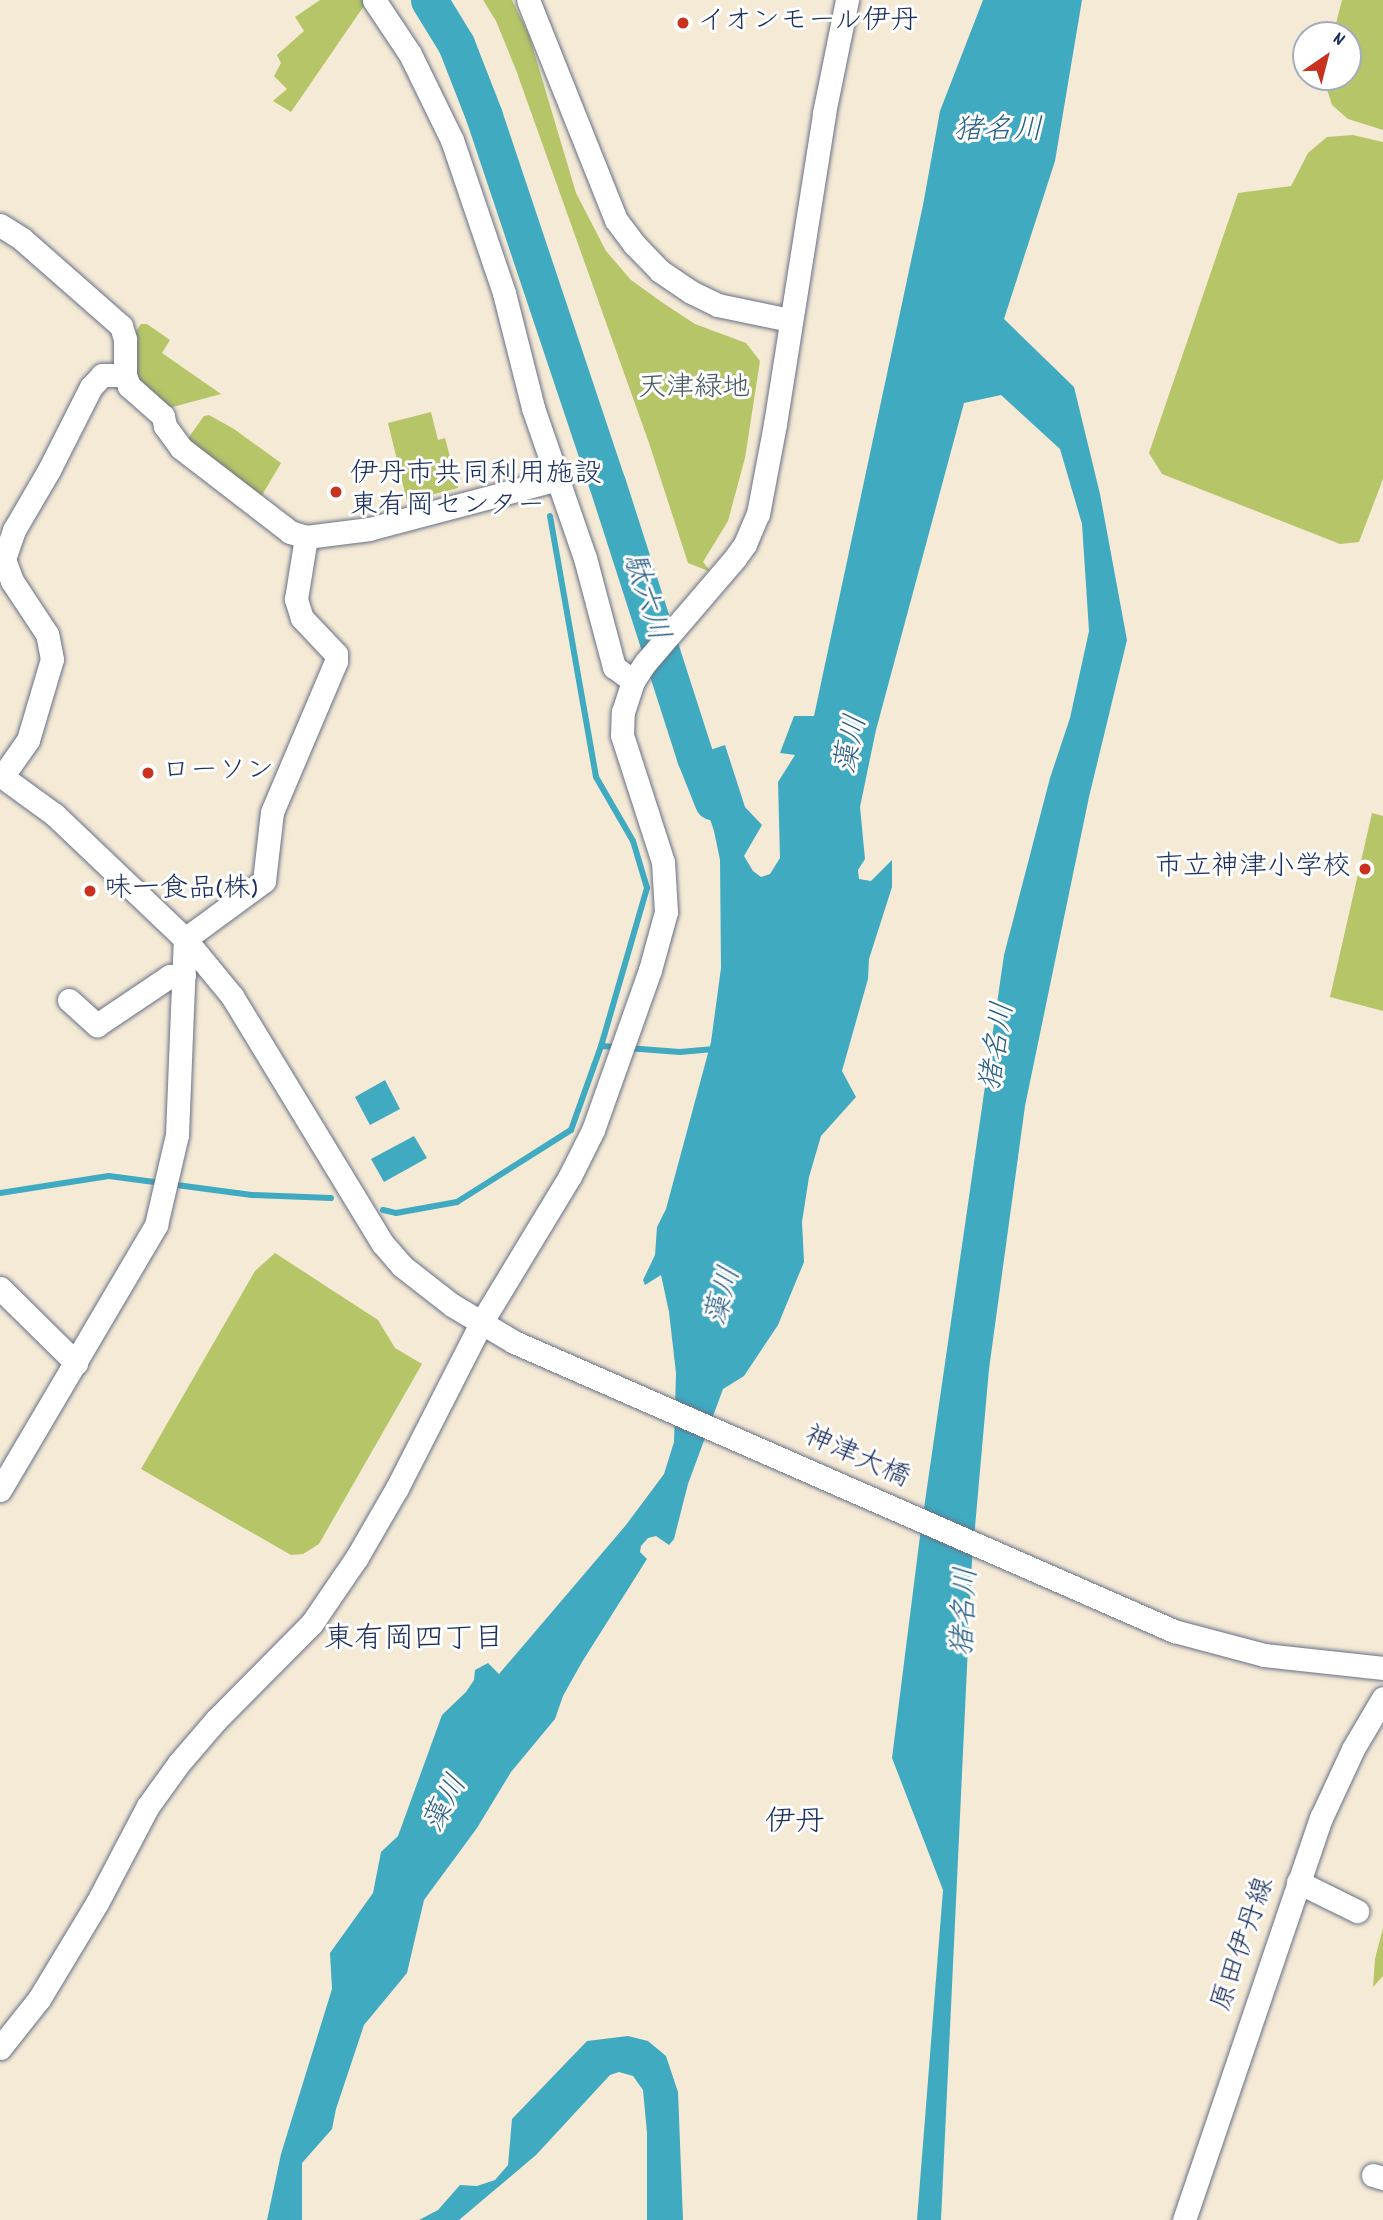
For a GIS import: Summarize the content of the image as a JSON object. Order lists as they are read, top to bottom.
{
  "streets": {
    "street": ["神津大橋", "原田伊丹線"]
  },
  "districts": ["東有岡四丁目", "伊丹"],
  "water": ["猪名川", "駄六川", "藻川"],
  "parks": ["天津緑地"],
  "places": [
    "イオンモール伊丹",
    "伊丹市共同利用施設 東有岡センター",
    "ローソン",
    "市立神津小学校",
    "味一食品(株)"
  ],
  "north": "top right"
}
